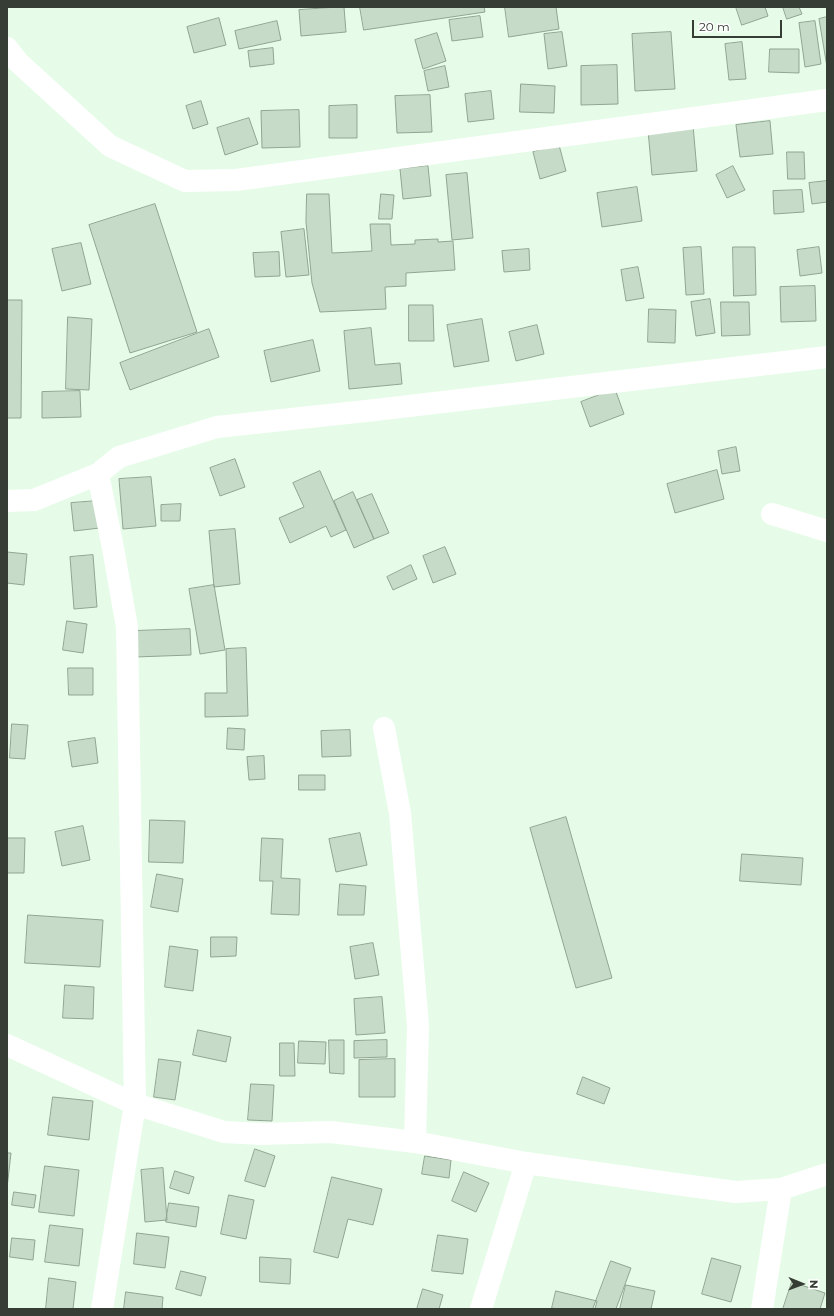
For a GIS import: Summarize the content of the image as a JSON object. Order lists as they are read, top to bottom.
{
  "scale_bar": "20 m",
  "north": "right"
}
